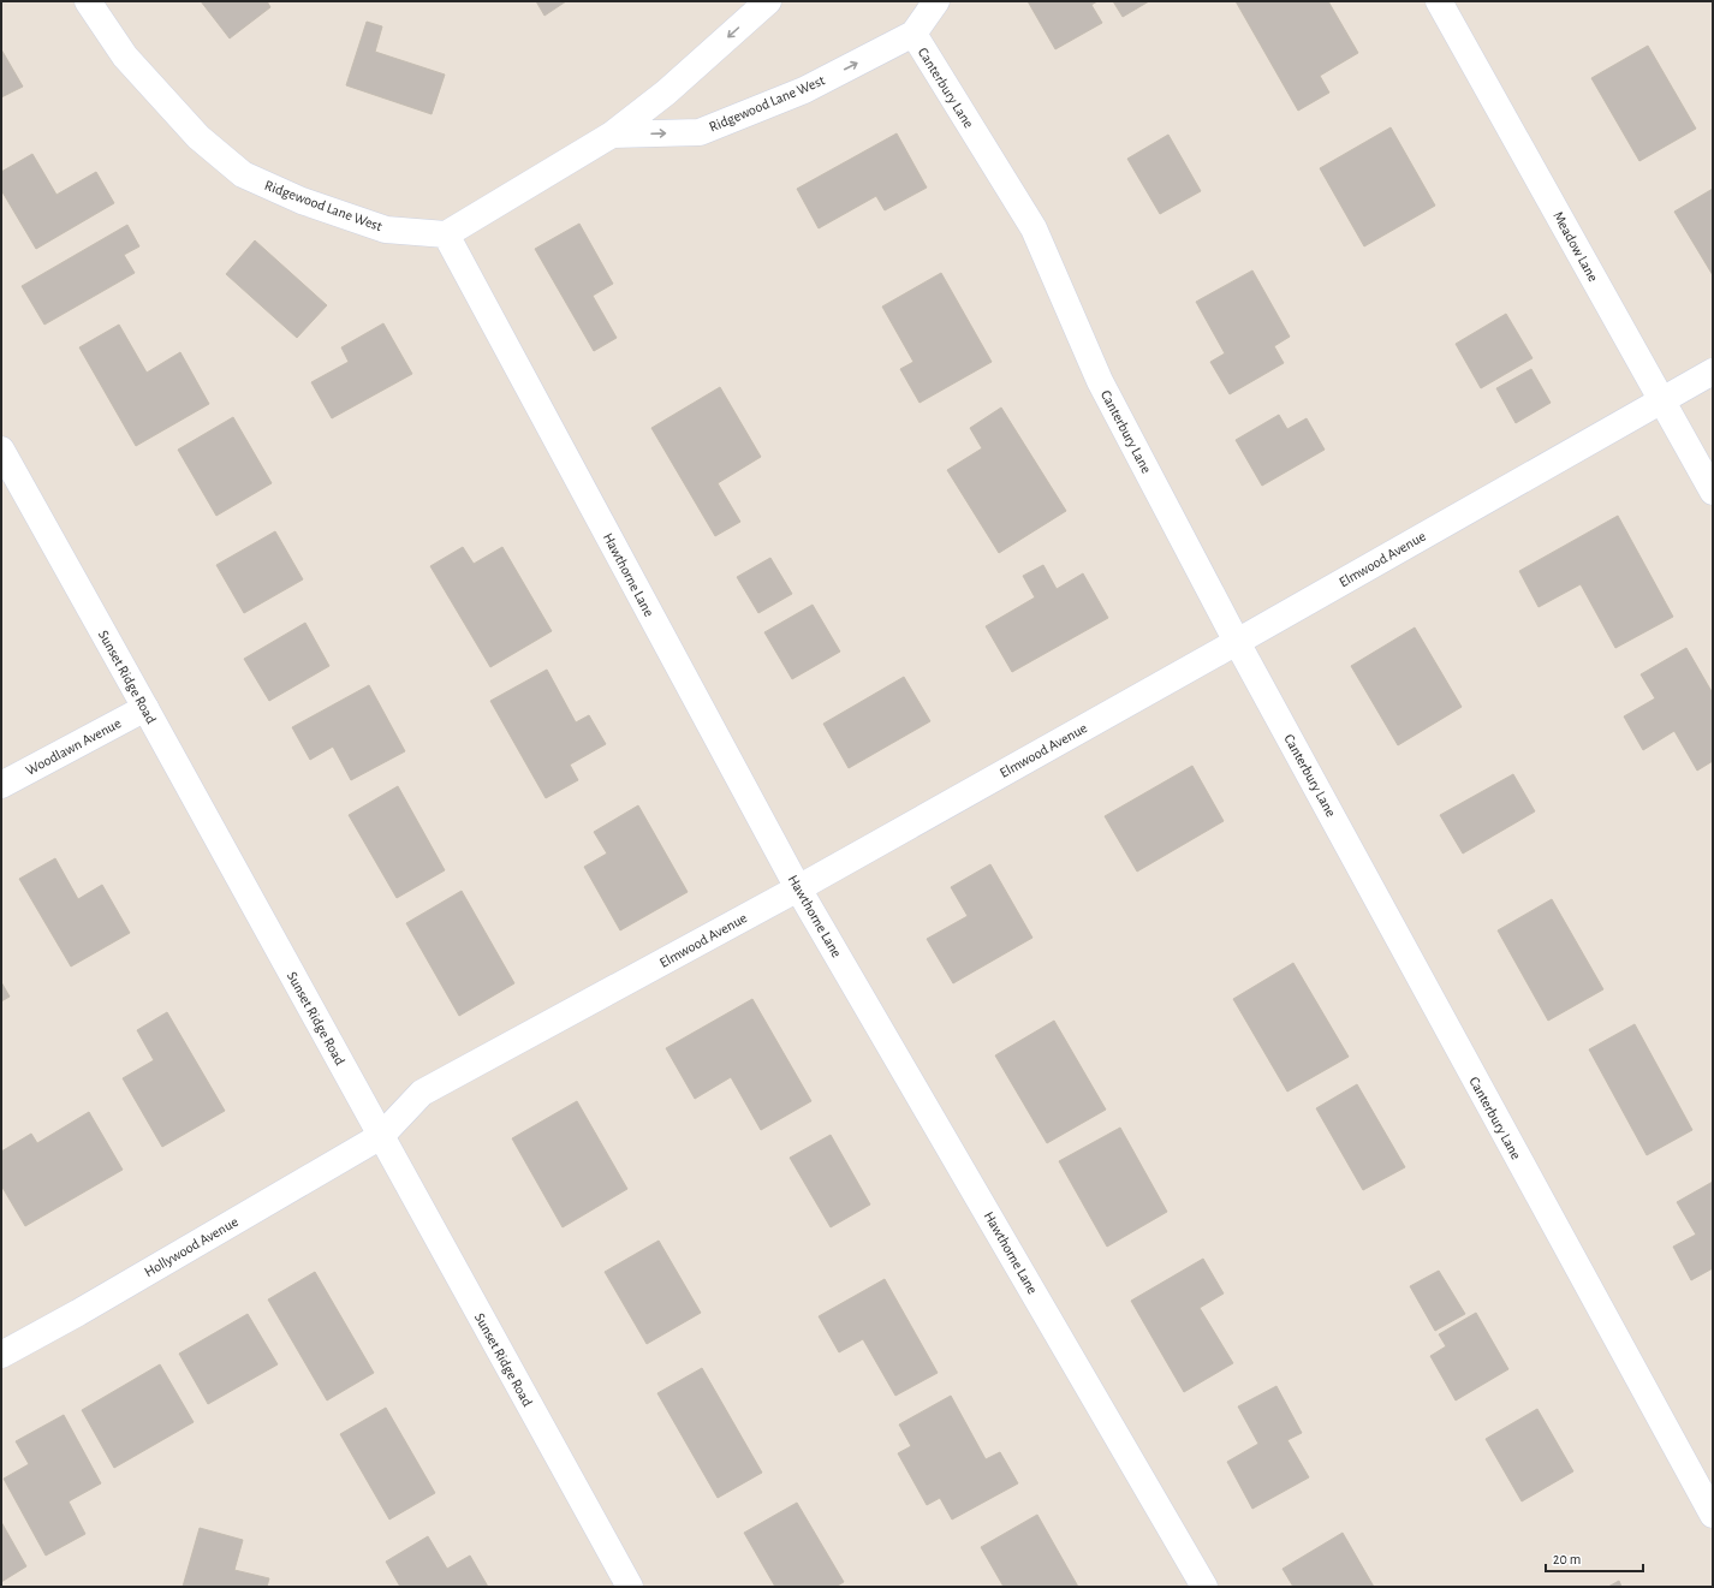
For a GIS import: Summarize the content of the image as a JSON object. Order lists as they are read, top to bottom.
{
  "streets": {
    "street": [
      "Canterbury Lane",
      "Ridgewood Lane West",
      "Meadow Lane",
      "Elmwood Avenue",
      "Hawthorne Lane",
      "Sunset Ridge Road",
      "Woodlawn Avenue",
      "Hollywood Avenue"
    ]
  },
  "crossings": [
    ["Canterbury Lane", "Ridgewood Lane West"],
    ["Canterbury Lane", "Elmwood Avenue"],
    ["Ridgewood Lane West", "Hawthorne Lane"],
    ["Meadow Lane", "Elmwood Avenue"],
    ["Elmwood Avenue", "Hawthorne Lane"],
    ["Elmwood Avenue", "Sunset Ridge Road"],
    ["Elmwood Avenue", "Hollywood Avenue"],
    ["Sunset Ridge Road", "Woodlawn Avenue"],
    ["Sunset Ridge Road", "Hollywood Avenue"]
  ],
  "scale_bar": "20 m"
}
